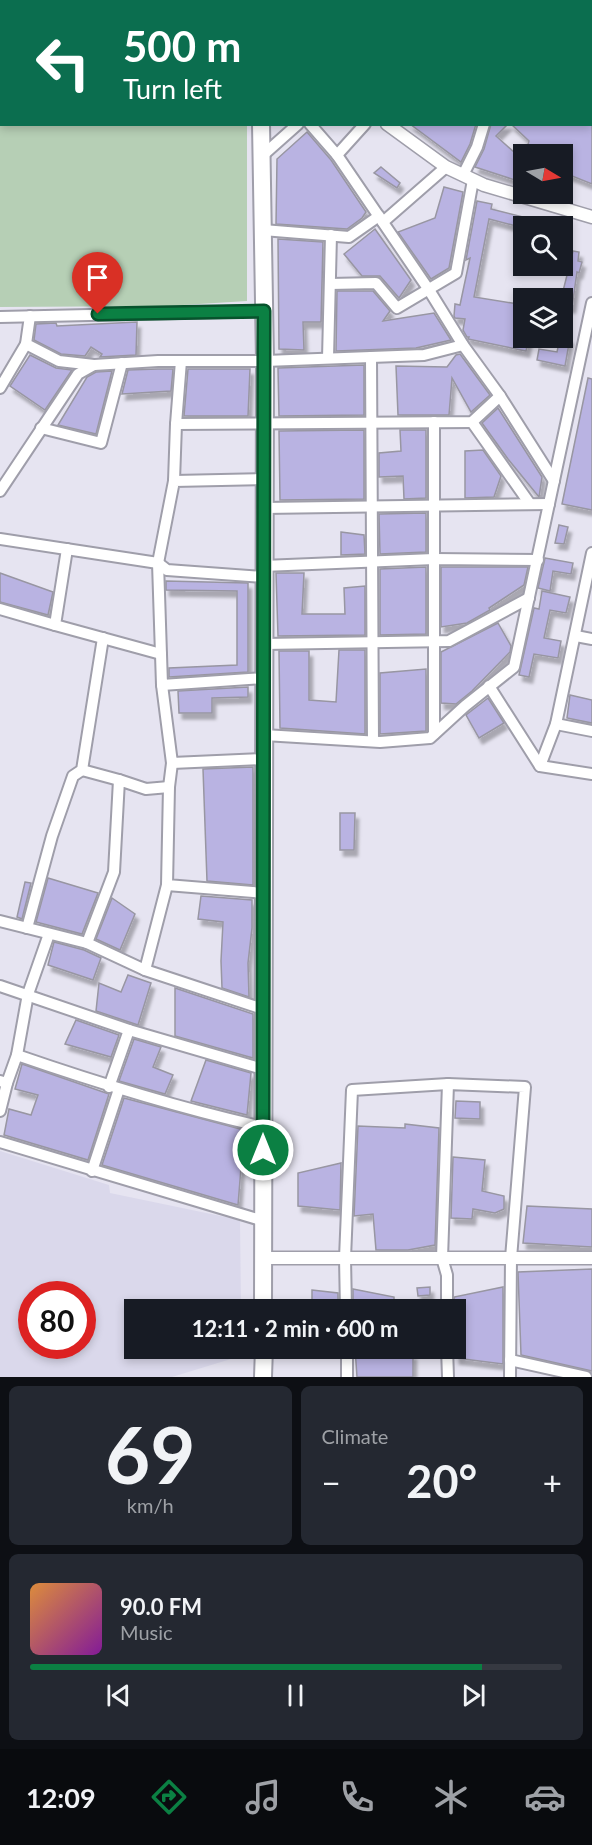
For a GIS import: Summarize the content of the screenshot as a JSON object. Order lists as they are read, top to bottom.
{
  "north": "right",
  "page": {
    "turn": ["500 m", "Turn left"],
    "limit": "80",
    "trip": "12:11 · 2 min · 600 m",
    "tile": [
      ["69", "km/h"],
      "Climate"
    ],
    "heat": ["−", "20°", "+"],
    "song": ["90.0 FM", "Music"],
    "tabs": "12:09"
  }
}
